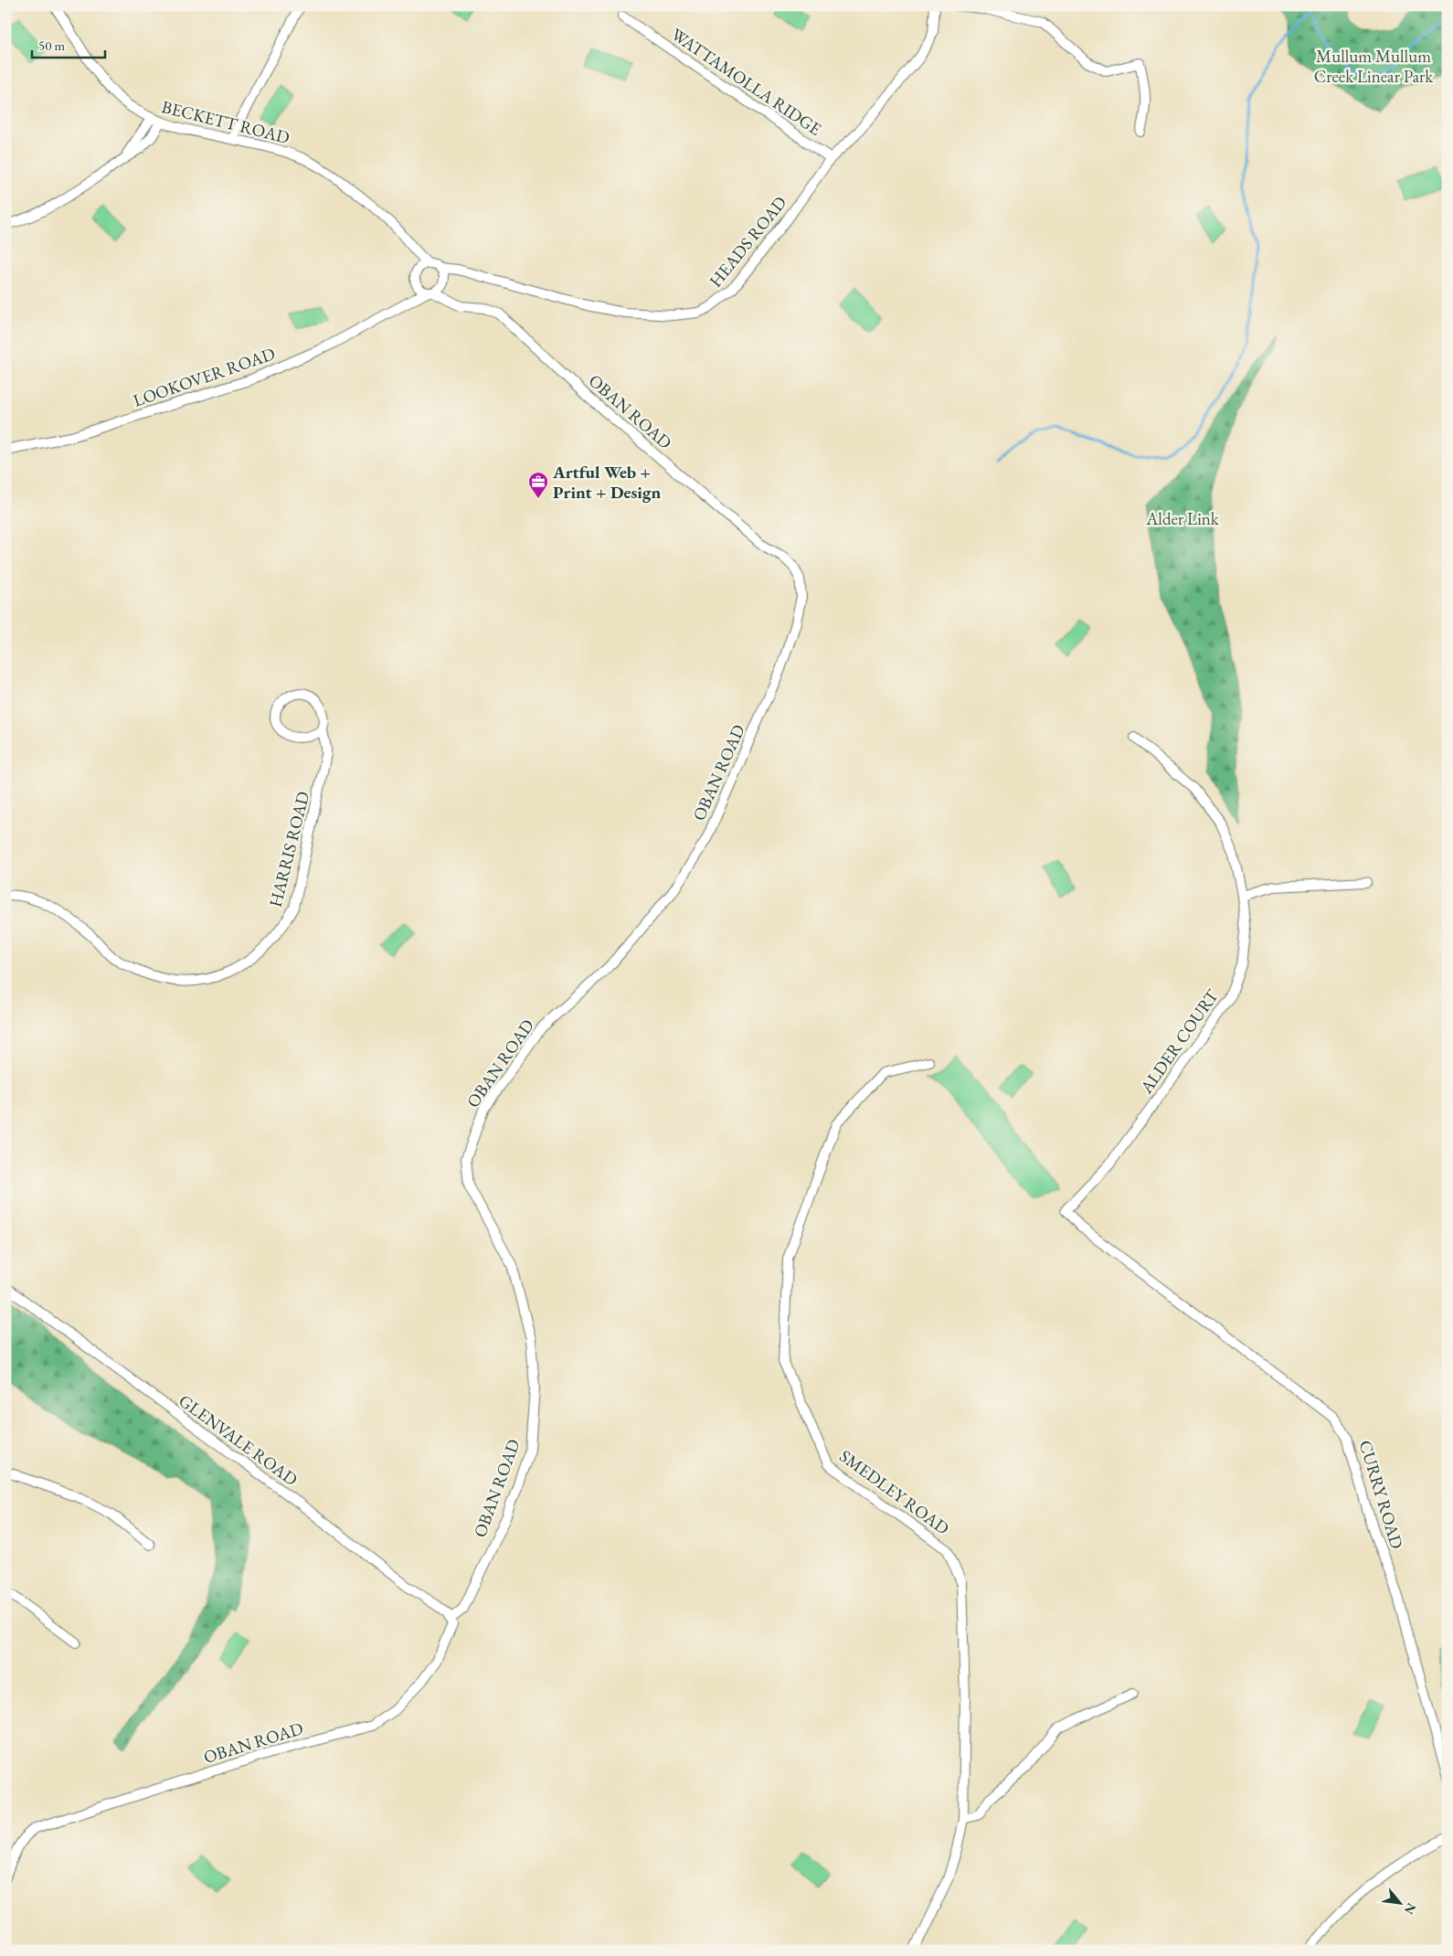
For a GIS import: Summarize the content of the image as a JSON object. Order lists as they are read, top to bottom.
{
  "streets": {
    "street": [
      "WATTAMOLLA RIDGE",
      "BECKETT ROAD",
      "HEADS ROAD",
      "LOOKOVER ROAD",
      "OBAN ROAD",
      "HARRIS ROAD",
      "ALDER COURT",
      "GLENVALE ROAD",
      "SMEDLEY ROAD",
      "CURRY ROAD"
    ]
  },
  "crossings": [
    ["WATTAMOLLA RIDGE", "HEADS ROAD"],
    ["BECKETT ROAD", "HEADS ROAD"],
    ["BECKETT ROAD", "LOOKOVER ROAD"],
    ["BECKETT ROAD", "OBAN ROAD"],
    ["HEADS ROAD", "LOOKOVER ROAD"],
    ["HEADS ROAD", "OBAN ROAD"],
    ["LOOKOVER ROAD", "OBAN ROAD"],
    ["OBAN ROAD", "GLENVALE ROAD"],
    ["ALDER COURT", "CURRY ROAD"]
  ],
  "parks": ["Mullum Mullum Creek Linear Park", "Alder Link"],
  "places": {
    "office": ["Artful Web + Print + Design"]
  },
  "scale_bar": "50 m",
  "north": "bottom right"
}
